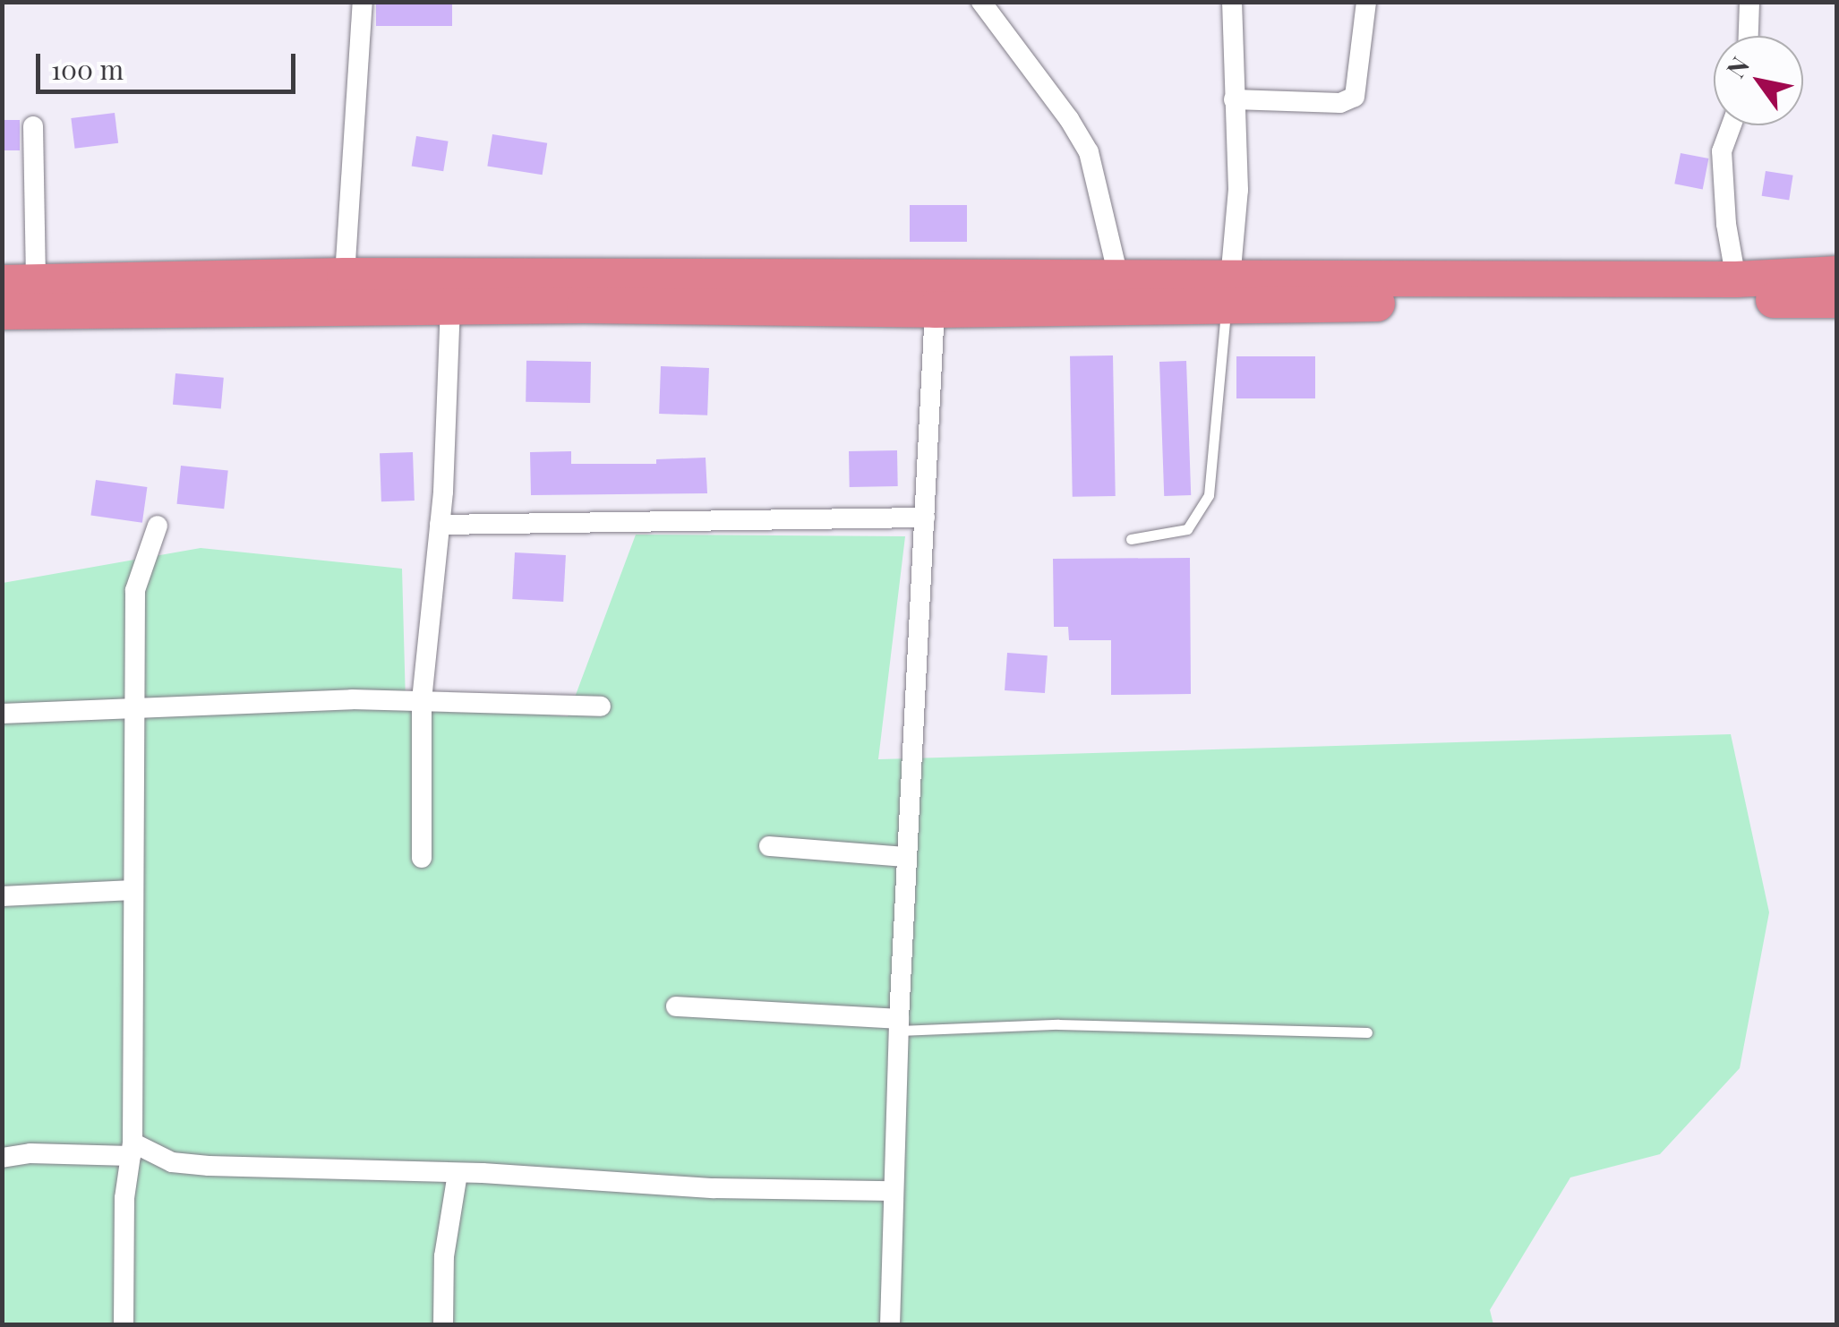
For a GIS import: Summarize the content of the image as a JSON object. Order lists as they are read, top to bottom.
{
  "scale_bar": "100 m",
  "north": "top left"
}
